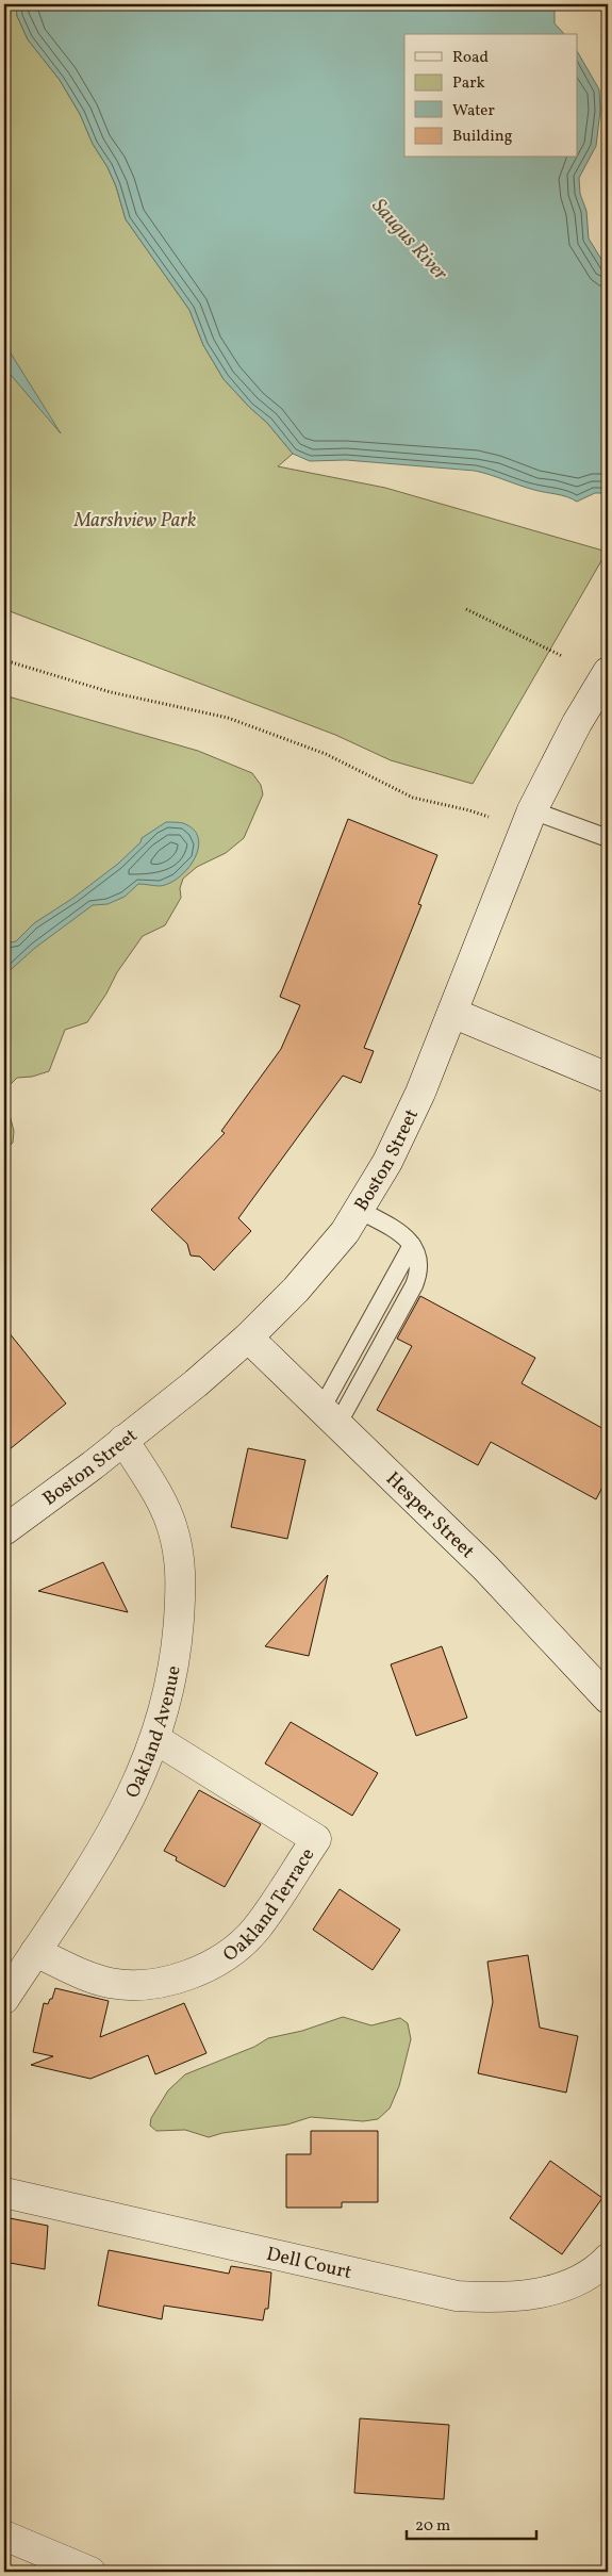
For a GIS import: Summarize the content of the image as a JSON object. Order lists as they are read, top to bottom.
{
  "streets": {
    "street": [
      "Boston Street",
      "Hesper Street",
      "Oakland Avenue",
      "Oakland Terrace",
      "Dell Court"
    ]
  },
  "crossings": [
    ["Boston Street", "Hesper Street"],
    ["Boston Street", "Oakland Avenue"],
    ["Oakland Avenue", "Oakland Terrace"]
  ],
  "water": ["Saugus River"],
  "parks": ["Marshview Park"],
  "legend": [
    "Road",
    "Park",
    "Water",
    "Building"
  ],
  "scale_bar": "20 m"
}
